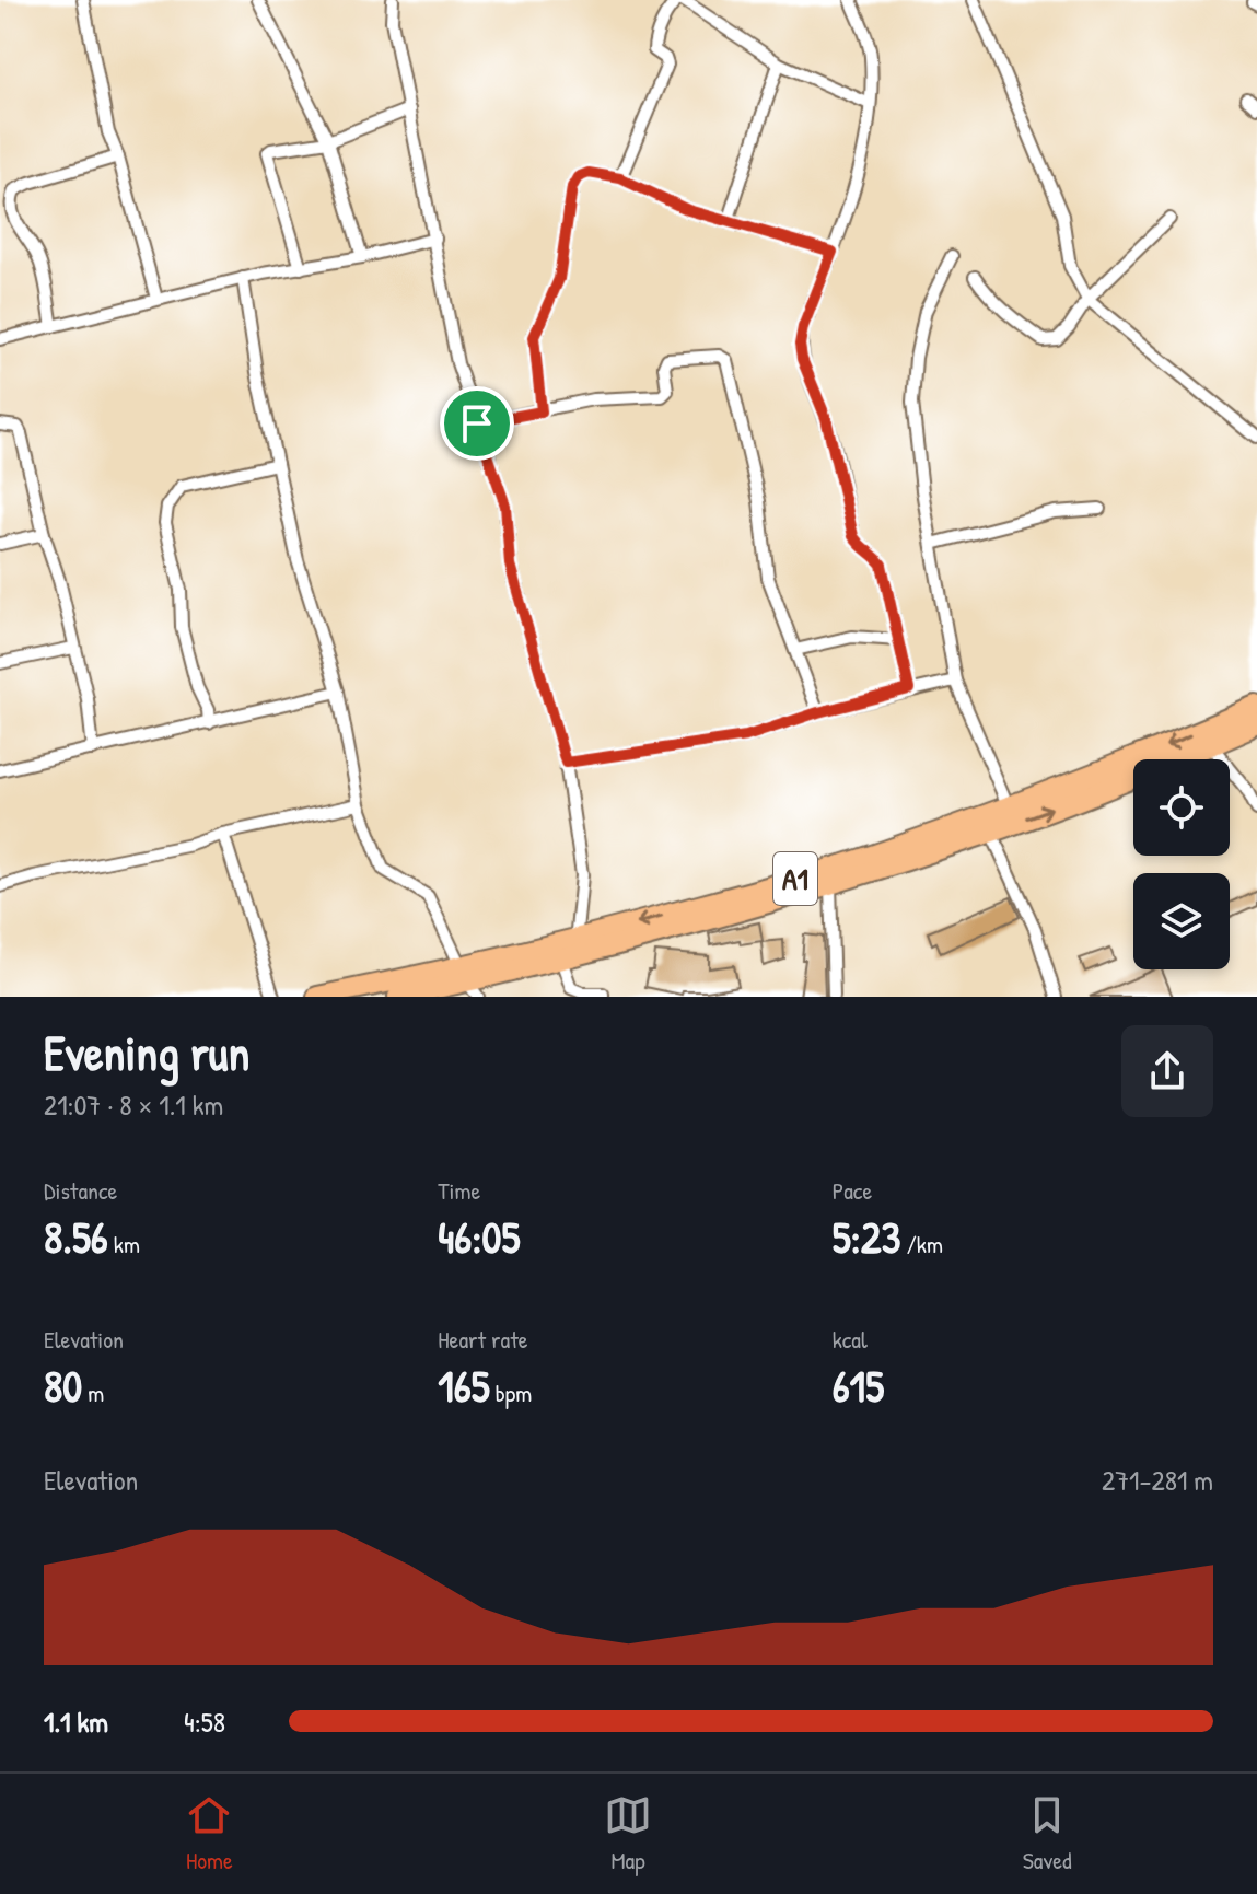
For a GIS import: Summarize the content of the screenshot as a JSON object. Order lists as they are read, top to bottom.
{
  "streets": {
    "highway": ["A1"]
  },
  "page": {
    "heading": ["Evening run", "21:07 · 8 × 1.1 km"],
    "stats": [
      ["Distance", "8.56 km"],
      ["Time", "46:05"],
      ["Pace", "5:23 /km"],
      ["Elevation", "80 m"],
      ["Heart rate", "165 bpm"],
      ["kcal", "615"]
    ],
    "chart": ["Elevation", "271–281 m"],
    "list": [
      {
        "name": "1.1 km",
        "note": "4:58"
      }
    ],
    "tabs": ["Home", "Map", "Saved"]
  }
}
